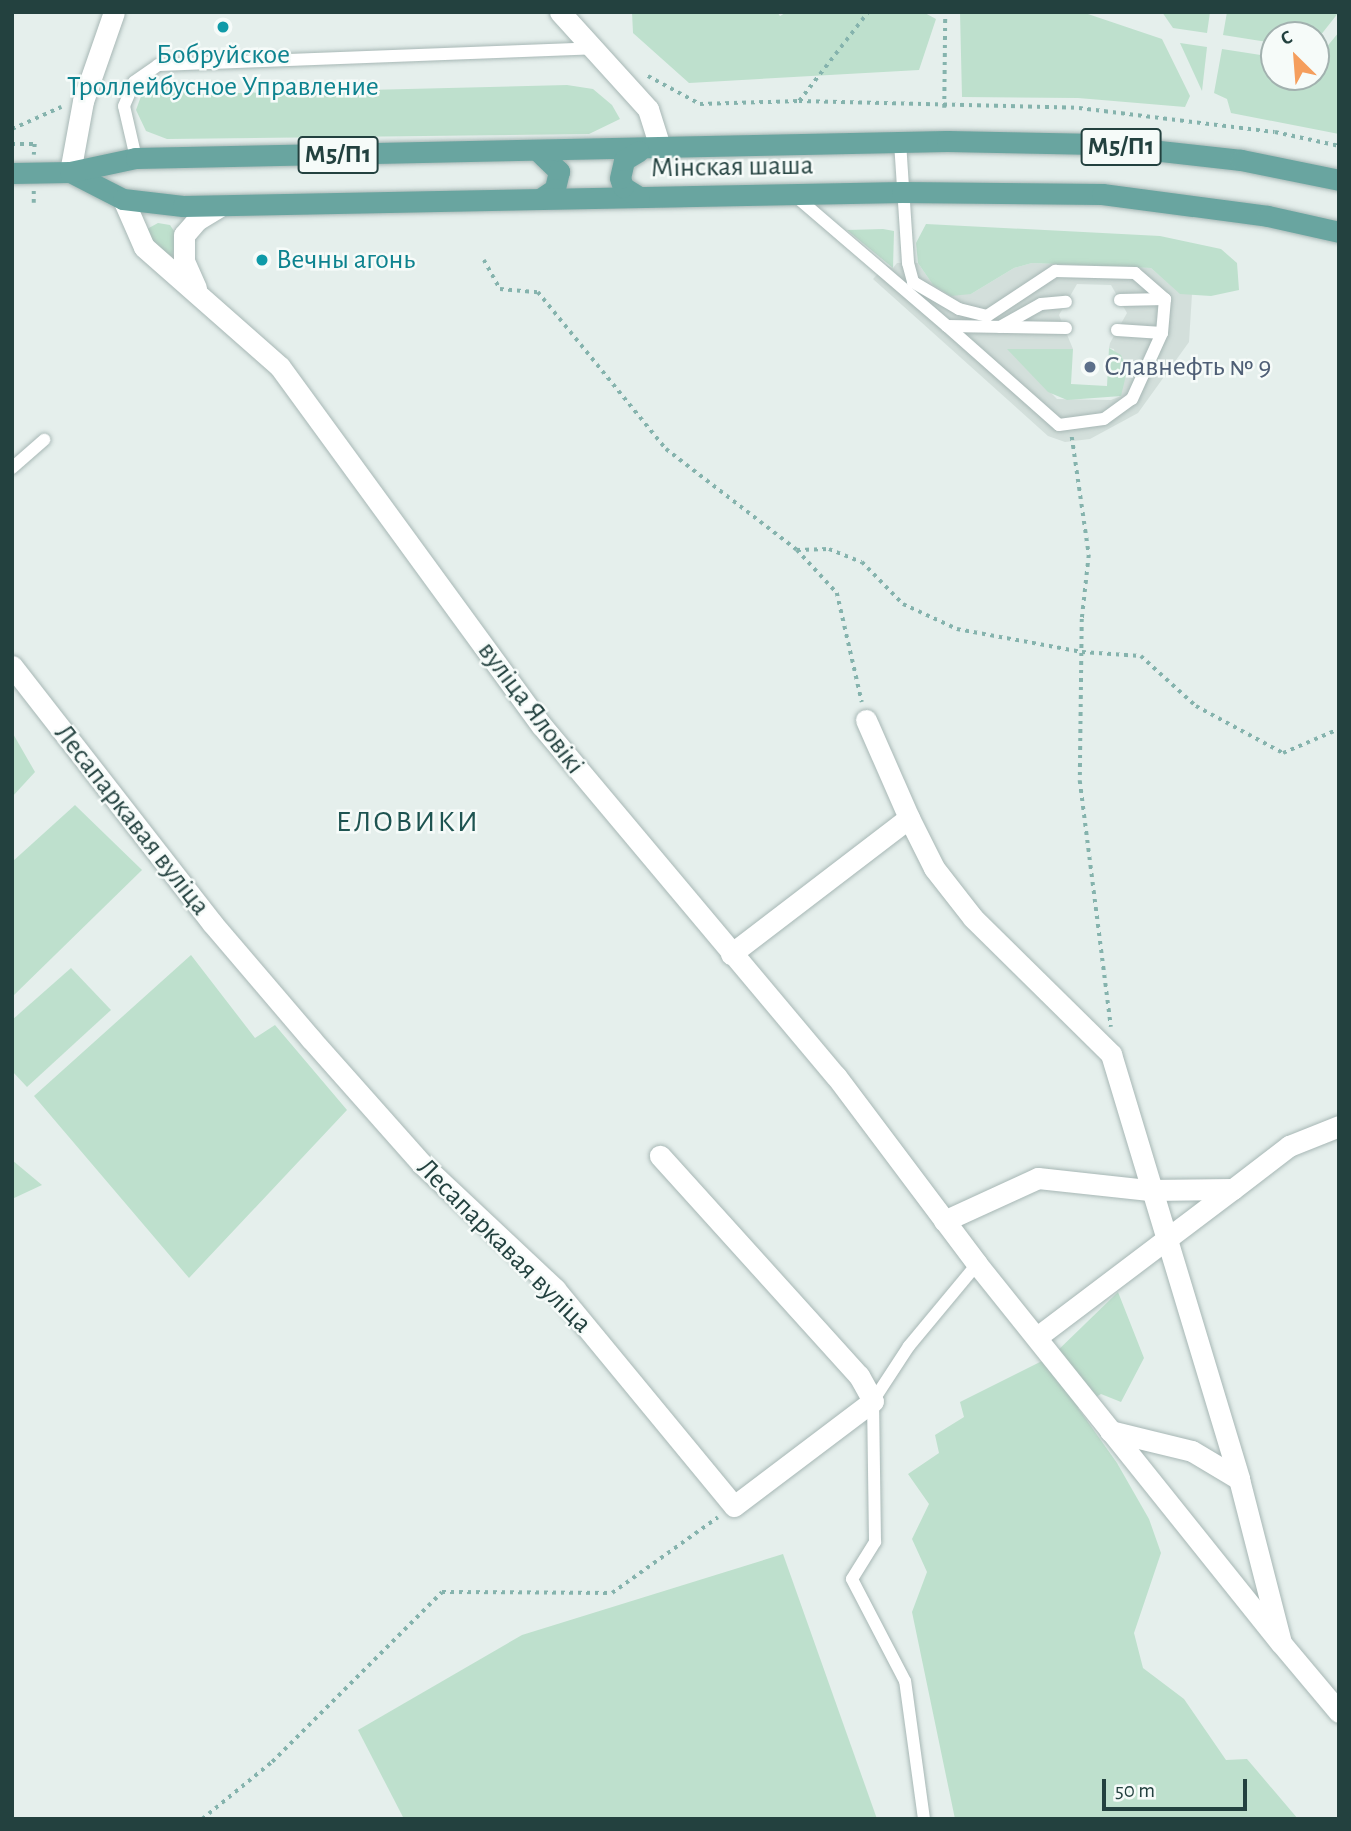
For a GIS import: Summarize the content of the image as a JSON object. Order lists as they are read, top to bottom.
{
  "streets": {
    "main road": ["М5/П1", "Мінская шаша"],
    "street": ["вуліца Яловікі", "Лесапаркавая вуліца"]
  },
  "crossings": [
    ["М5/П1", "Мінская шаша"],
    ["М5/П1", "вуліца Яловікі"],
    ["Мінская шаша", "вуліца Яловікі"]
  ],
  "districts": ["ЕЛОВИКИ"],
  "places": ["Бобруйское Троллейбусное Управление", "Вечны агонь", "Славнефть № 9"],
  "scale_bar": "50 m",
  "north": "top left"
}
